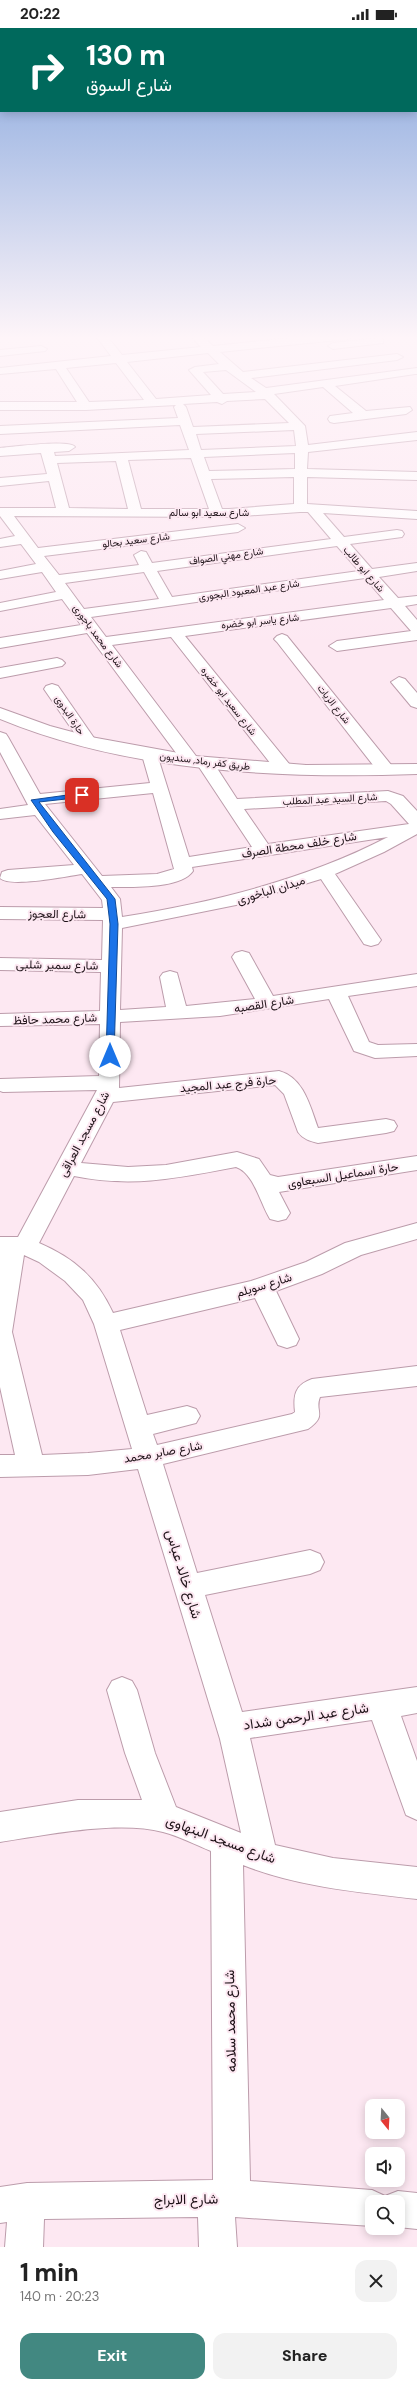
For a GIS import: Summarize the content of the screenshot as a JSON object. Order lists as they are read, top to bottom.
{
  "streets": {
    "street": [
      "شارع سعيد ابو سالم",
      "شارع سعيد بحالو",
      "شارع مهني الصواف",
      "شارع ابو طالب",
      "شارع عبد المعبود البجورى",
      "شارع ياسر ابو خضره",
      "شارع محمد باجورى",
      "شارع سعيد ابو خضره",
      "شارع الزيات",
      "حارة البدوى",
      "طريق كفر رماد, سنديون",
      "شارع السيد عبد المطلب",
      "شارع خلف محطة الصرف",
      "ميدان الباخورى",
      "شارع العجوز",
      "شارع سمير شلبى",
      "شارع القصبه",
      "شارع محمد حافظ",
      "حارة فرج عبد المجيد",
      "شارع مسجد العراقى",
      "حارة اسماعيل السبعاوى",
      "شارع سويلم",
      "شارع صابر محمد",
      "شارع خالد عباس",
      "شارع عبد الرحمن شداد",
      "شارع مسجد البنهاوى",
      "شارع محمد سلامه",
      "شارع الابراج"
    ]
  },
  "crossings": [
    ["شارع سعيد ابو سالم", "شارع ابو طالب"],
    ["شارع سعيد ابو سالم", "شارع محمد باجورى"],
    ["شارع سعيد بحالو", "شارع محمد باجورى"],
    ["شارع مهني الصواف", "شارع ابو طالب"],
    ["شارع مهني الصواف", "شارع محمد باجورى"],
    ["شارع ابو طالب", "شارع عبد المعبود البجورى"],
    ["شارع ابو طالب", "شارع ياسر ابو خضره"],
    ["شارع عبد المعبود البجورى", "شارع محمد باجورى"],
    ["شارع ياسر ابو خضره", "شارع محمد باجورى"],
    ["شارع ياسر ابو خضره", "شارع سعيد ابو خضره"],
    ["شارع محمد باجورى", "طريق كفر رماد, سنديون"],
    ["شارع محمد باجورى", "شارع السيد عبد المطلب"],
    ["شارع محمد باجورى", "شارع خلف محطة الصرف"],
    ["شارع سعيد ابو خضره", "طريق كفر رماد, سنديون"],
    ["شارع الزيات", "طريق كفر رماد, سنديون"],
    ["حارة البدوى", "طريق كفر رماد, سنديون"],
    ["شارع السيد عبد المطلب", "شارع خلف محطة الصرف"],
    ["شارع السيد عبد المطلب", "ميدان الباخورى"],
    ["شارع خلف محطة الصرف", "ميدان الباخورى"],
    ["ميدان الباخورى", "شارع العجوز"],
    ["ميدان الباخورى", "شارع مسجد العراقى"],
    ["شارع العجوز", "شارع مسجد العراقى"],
    ["شارع سمير شلبى", "شارع مسجد العراقى"],
    ["شارع القصبه", "شارع محمد حافظ"],
    ["شارع القصبه", "شارع مسجد العراقى"],
    ["شارع محمد حافظ", "شارع مسجد العراقى"],
    ["حارة فرج عبد المجيد", "شارع مسجد العراقى"],
    ["شارع مسجد العراقى", "شارع صابر محمد"],
    ["شارع مسجد العراقى", "شارع خالد عباس"],
    ["شارع سويلم", "شارع خالد عباس"],
    ["شارع صابر محمد", "شارع خالد عباس"],
    ["شارع خالد عباس", "شارع عبد الرحمن شداد"],
    ["شارع خالد عباس", "شارع مسجد البنهاوى"],
    ["شارع مسجد البنهاوى", "شارع محمد سلامه"],
    ["شارع محمد سلامه", "شارع الابراج"]
  ],
  "north": "bottom",
  "page": {
    "status": "20:22",
    "turn": ["130 m", "شارع السوق"],
    "heading": ["1 min", "140 m · 20:23"],
    "buttons": ["Exit", "Share"]
  }
}
